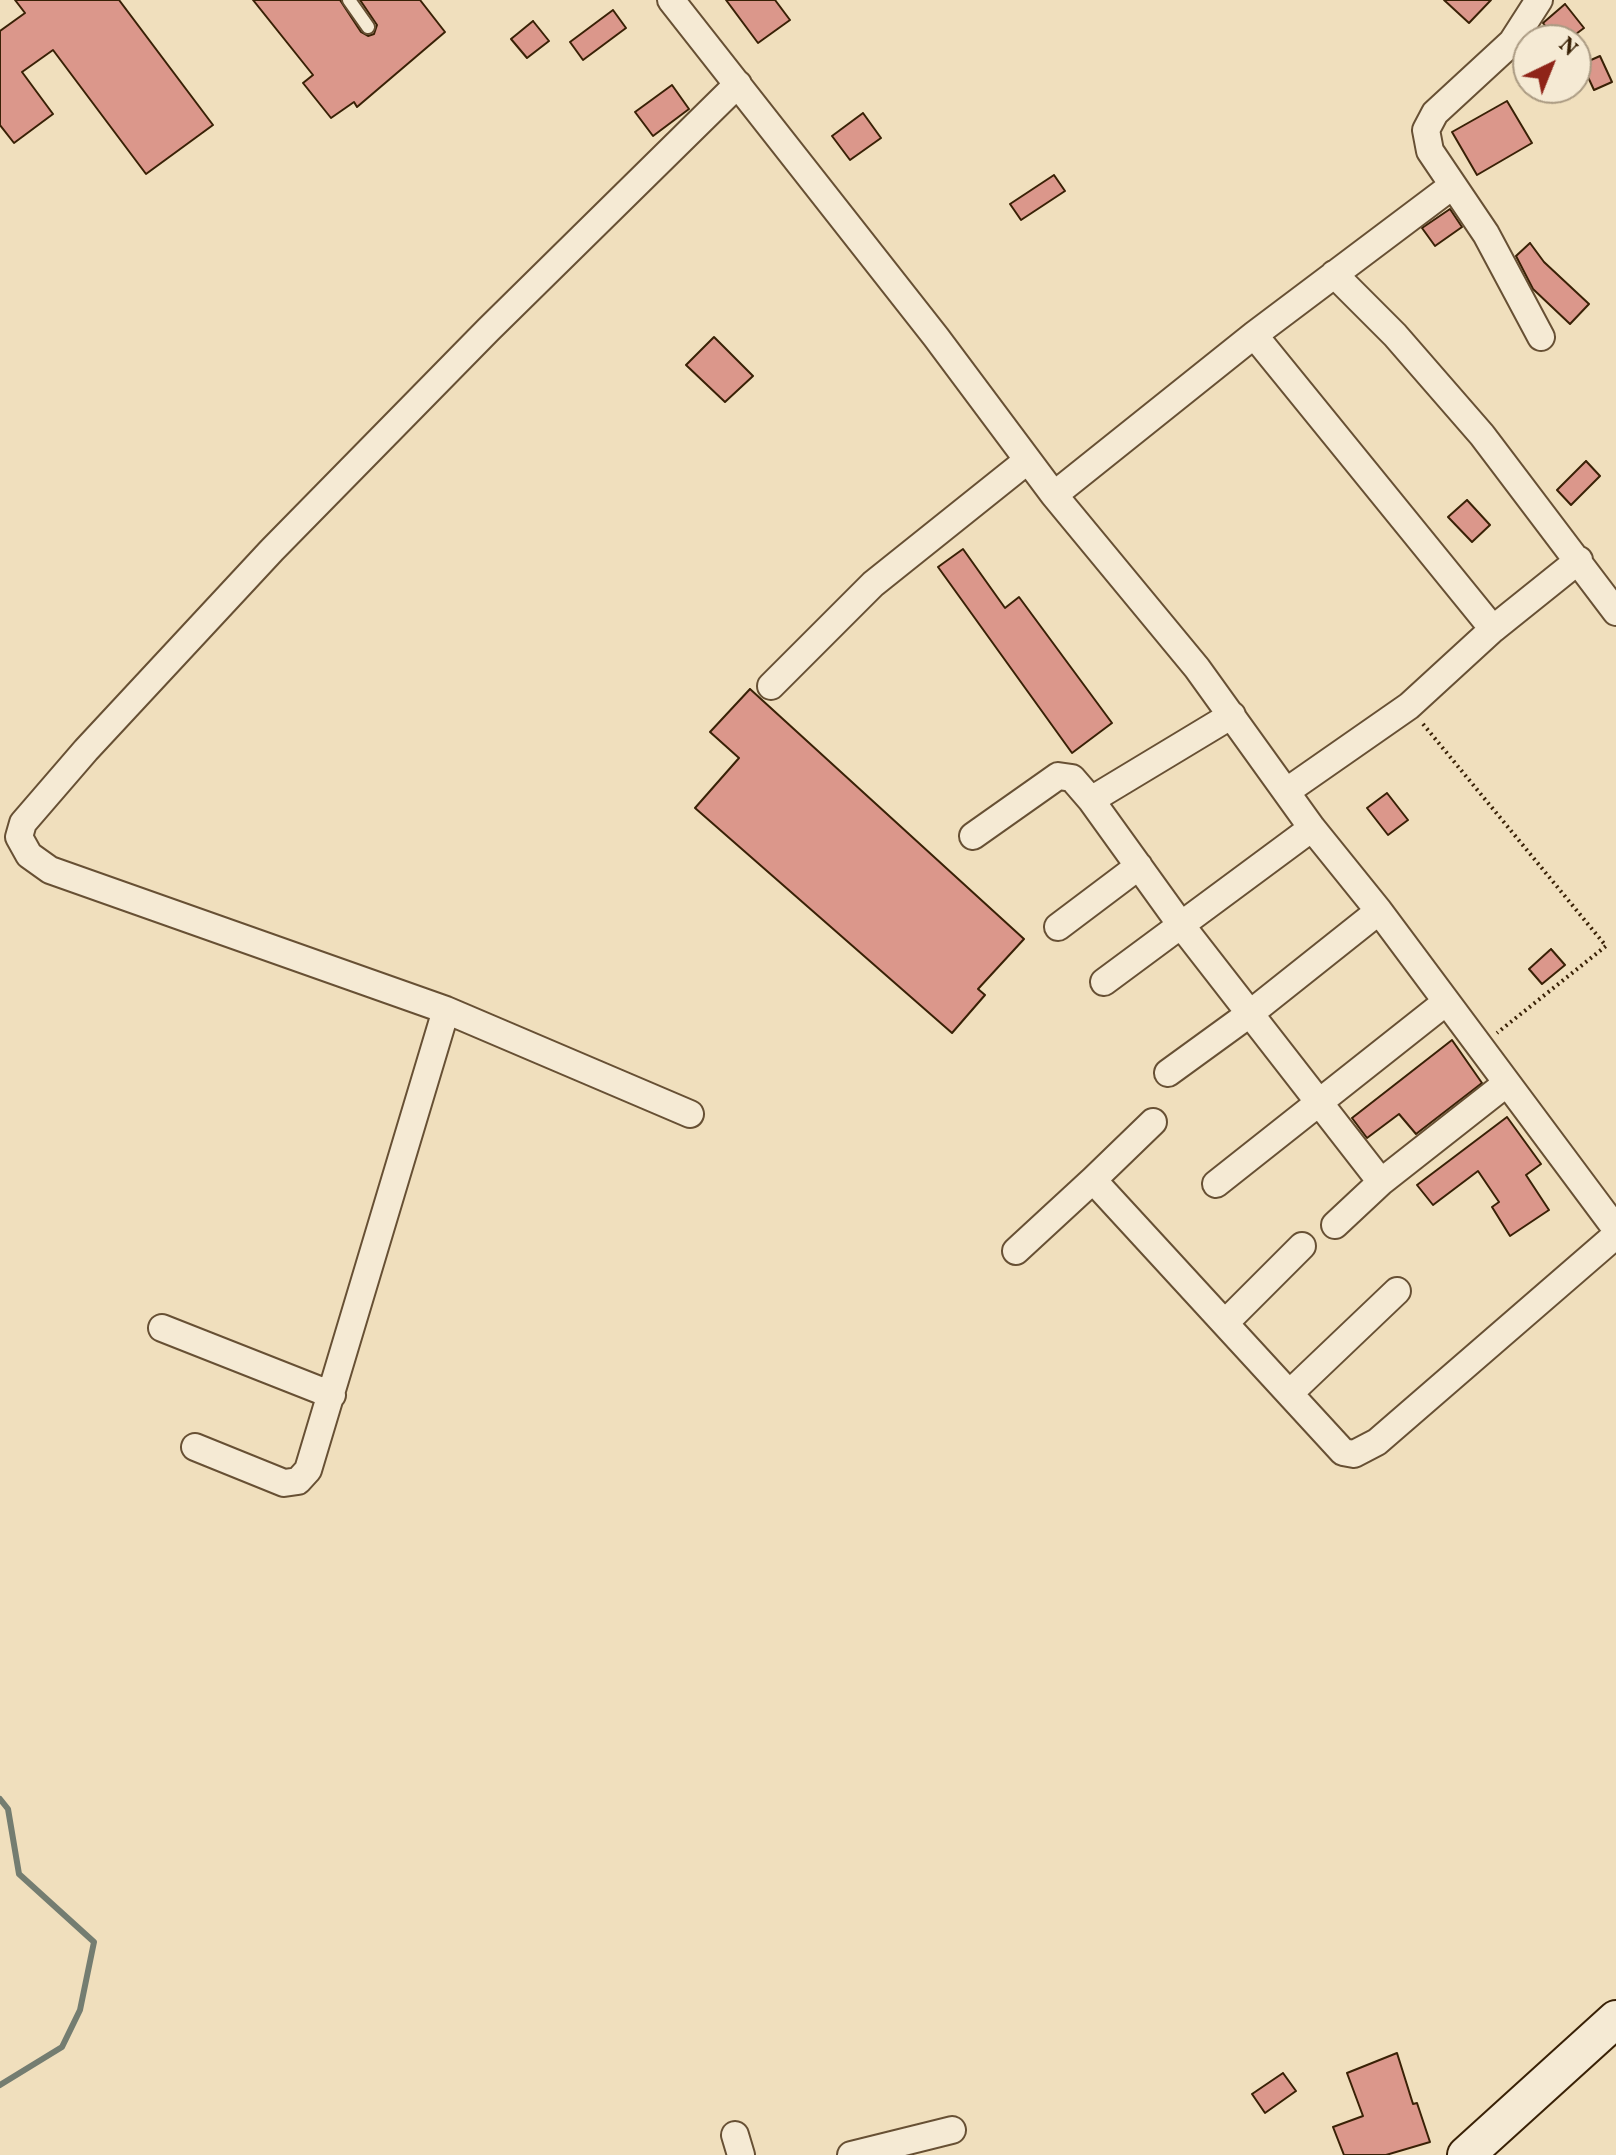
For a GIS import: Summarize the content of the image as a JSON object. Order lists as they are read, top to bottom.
{
  "north": "top right"
}
